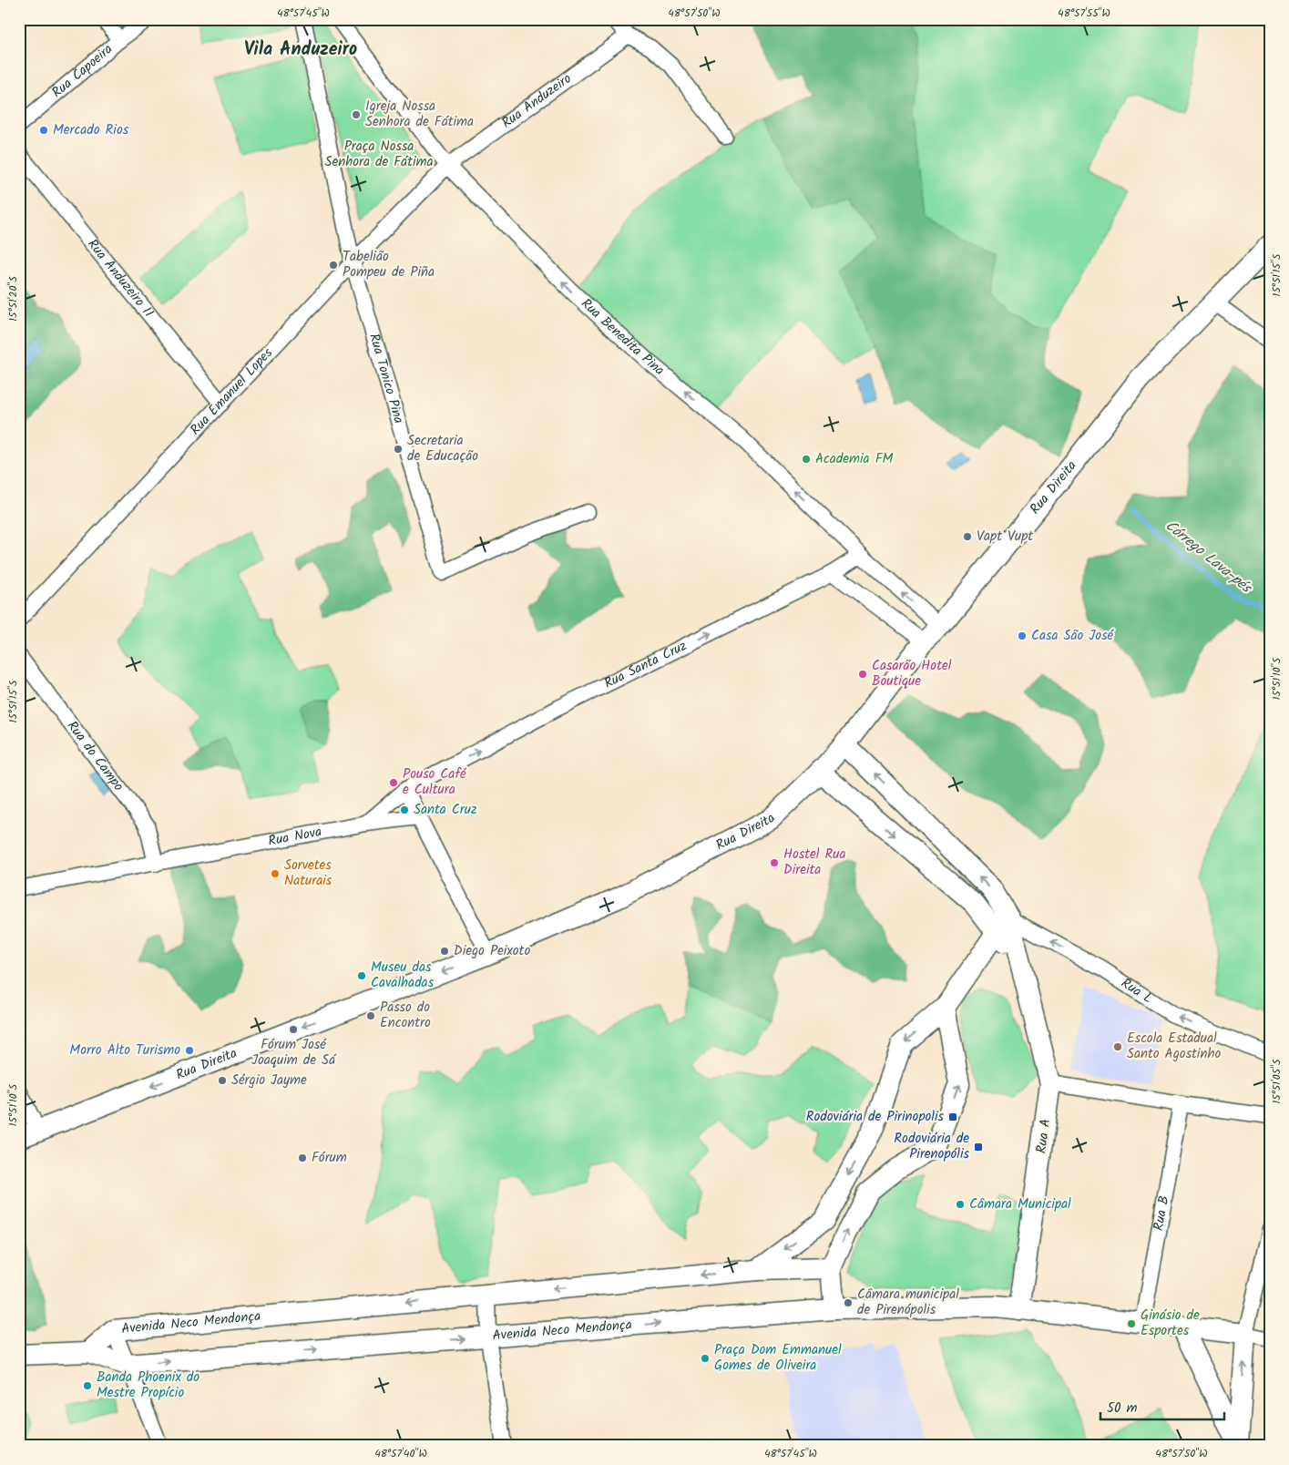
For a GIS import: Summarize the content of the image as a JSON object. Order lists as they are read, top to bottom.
{
  "streets": {
    "main road": ["Rua Direita", "Rua A", "Avenida Neco Mendonça"],
    "street": [
      "Rua Capoeira",
      "Rua Anduzeiro",
      "Rua Anduzeiro II",
      "Rua Benedita Pina",
      "Rua Tonico Pina",
      "Rua Emanuel Lopes",
      "Rua Santa Cruz",
      "Rua do Campo",
      "Rua Nova",
      "Rua L",
      "Rua B"
    ]
  },
  "crossings": [
    ["Rua Anduzeiro", "Rua Benedita Pina"],
    ["Rua Anduzeiro", "Rua Emanuel Lopes"],
    ["Rua Anduzeiro II", "Rua Emanuel Lopes"],
    ["Rua Benedita Pina", "Rua Emanuel Lopes"],
    ["Rua Benedita Pina", "Rua Direita"],
    ["Rua Benedita Pina", "Rua Santa Cruz"],
    ["Rua Tonico Pina", "Rua Emanuel Lopes"],
    ["Rua Santa Cruz", "Rua Nova"],
    ["Rua do Campo", "Rua Nova"],
    ["Rua L", "Rua A"],
    ["Rua A", "Avenida Neco Mendonça"],
    ["Rua B", "Avenida Neco Mendonça"]
  ],
  "one_way": ["Rua Benedita Pina", "Rua Santa Cruz"],
  "districts": ["Vila Anduzeiro"],
  "water": ["Córrego Lava-pés"],
  "parks": ["Praça Nossa Senhora de Fátima"],
  "places": {
    "other": [
      "Igreja Nossa Senhora de Fátima",
      "Mercado Rios",
      "Tabelião Pompeu de Piña",
      "Secretaria de Educação",
      "Academia FM",
      "Vapt Vupt",
      "Casa São José",
      "Casarão Hotel Boutique",
      "Pouso Café e Cultura",
      "Santa Cruz",
      "Hostel Rua Direita",
      "Sorvetes Naturais",
      "Diego Peixoto",
      "Museu das Cavalhadas",
      "Passo do Encontro",
      "Fórum José Joaquim de Sá",
      "Escola Estadual Santo Agostinho",
      "Morro Alto Turismo",
      "Sérgio Jayme",
      "Fórum",
      "Câmara Municipal",
      "Câmara municipal de Pirenópolis",
      "Ginásio de Esportes",
      "Praça Dom Emmanuel Gomes de Oliveira",
      "Banda Phoenix do Mestre Propício"
    ],
    "transit": ["Rodoviária de Pirinopolis", "Rodoviária de Pirenopólis"]
  },
  "scale_bar": "50 m",
  "coordinates": [
    "48°57'45\"W",
    "48°57'50\"W",
    "48°57'55\"W",
    "15°51'15\"S",
    "15°51'20\"S",
    "15°51'10\"S",
    "15°51'05\"S",
    "48°57'40\"W"
  ]
}
